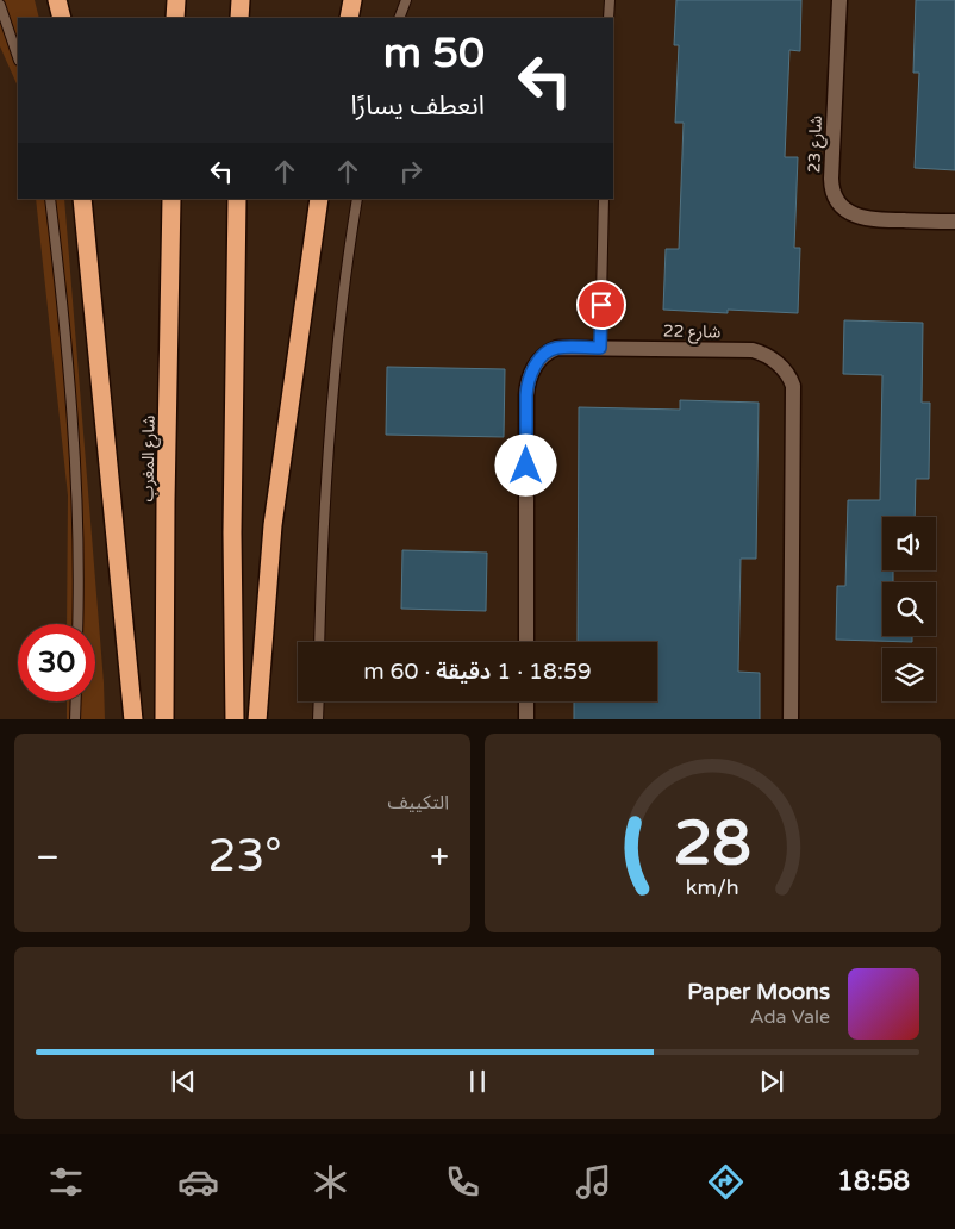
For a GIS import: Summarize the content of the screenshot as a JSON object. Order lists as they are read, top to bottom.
{
  "streets": {
    "highway": ["شارع المغرب"],
    "street": ["شارع 23", "شارع 22"]
  },
  "page": {
    "turn": ["50 m", "انعطف يسارًا"],
    "limit": "30",
    "trip": "18:59 · 1 دقيقة · 60 m",
    "tile": "التكييف",
    "heat": ["−", "23°", "+"],
    "song": ["Paper Moons", "Ada Vale"],
    "tabs": "18:58",
    "gauge": ["28", "km/h"]
  }
}
